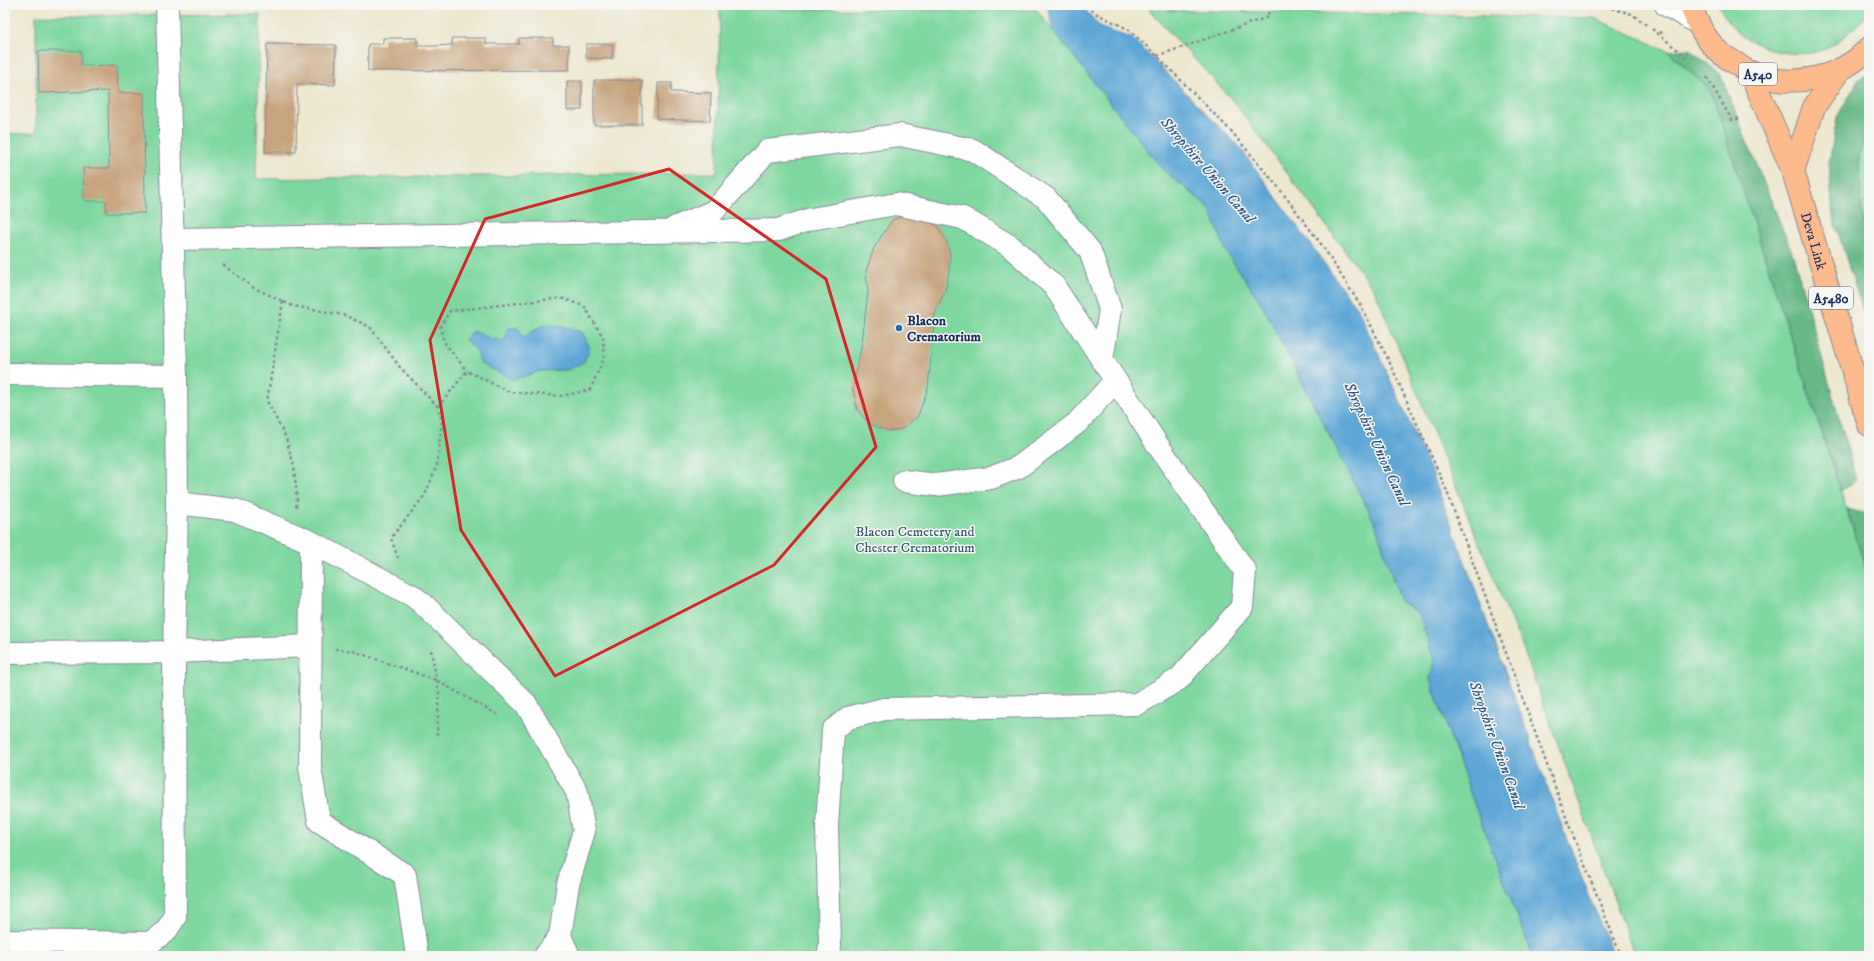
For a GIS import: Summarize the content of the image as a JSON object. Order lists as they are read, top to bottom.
{
  "streets": {
    "main road": ["A540", "Deva Link", "A5480"]
  },
  "crossings": [
    ["A540", "Deva Link"]
  ],
  "water": ["Shropshire Union Canal"],
  "parks": ["Blacon Cemetery and Chester Crematorium"],
  "places": ["Blacon Crematorium"]
}
